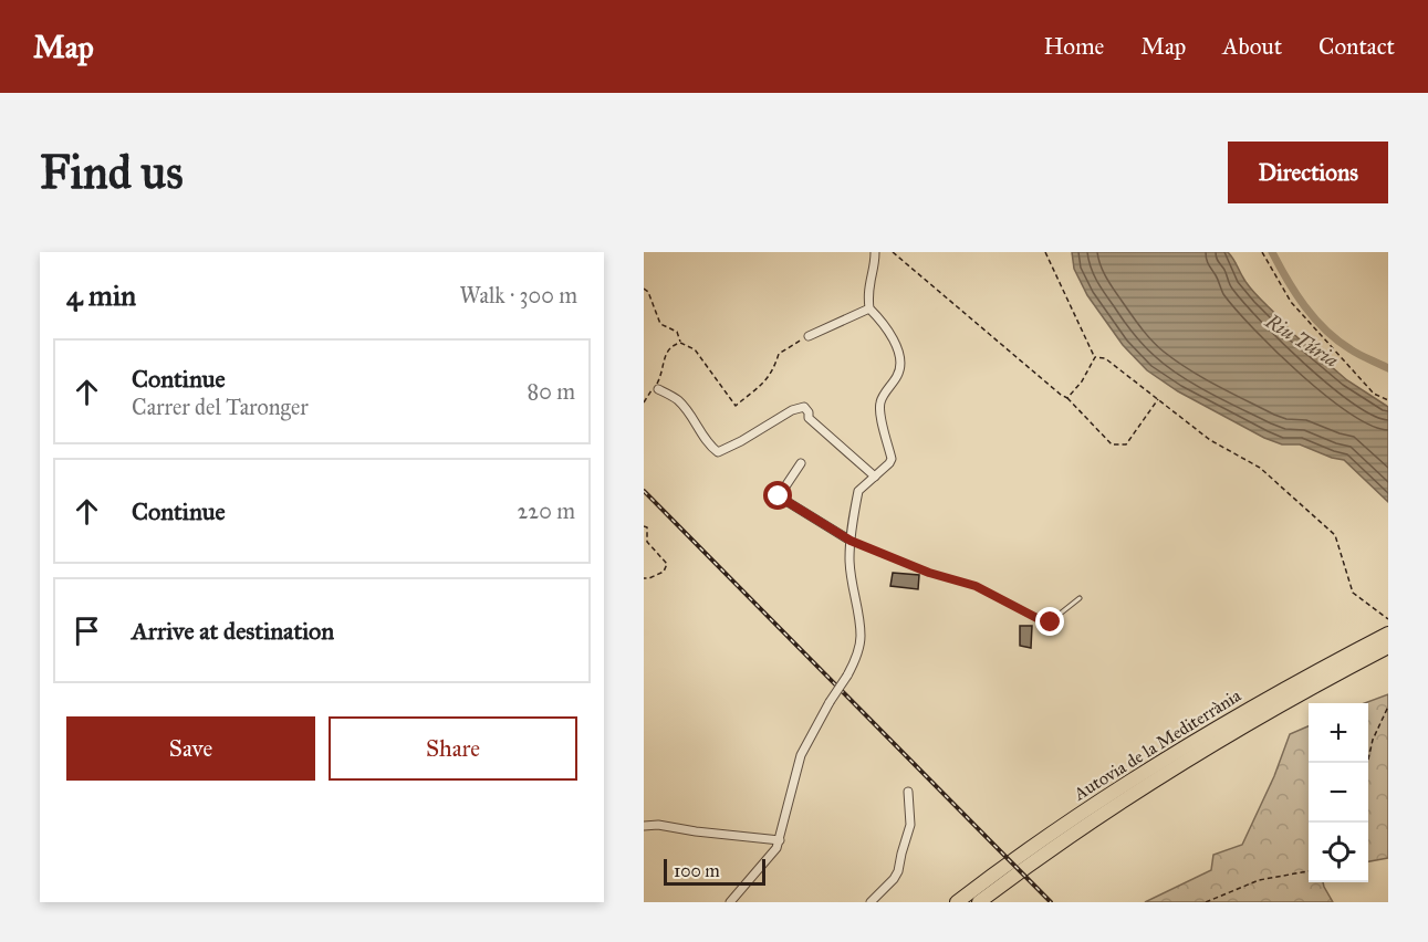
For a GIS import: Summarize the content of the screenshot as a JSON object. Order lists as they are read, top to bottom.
{
  "streets": {
    "highway": ["Autovia de la Mediterrània"]
  },
  "water": ["Riu Túria"],
  "scale_bar": "100 m",
  "page": {
    "header": "Map",
    "nav": [
      "Home",
      "Map",
      "About",
      "Contact"
    ],
    "buttons": [
      "Directions",
      ["Save", "Share"]
    ],
    "title": "Find us",
    "heading": ["4 min", "Walk · 300 m"],
    "list": [
      ["Continue", "Carrer del Taronger", "80 m"],
      ["Continue", "220 m"],
      "Arrive at destination"
    ],
    "map_buttons": ["+", "−"],
    "scale": "100 m"
  }
}
